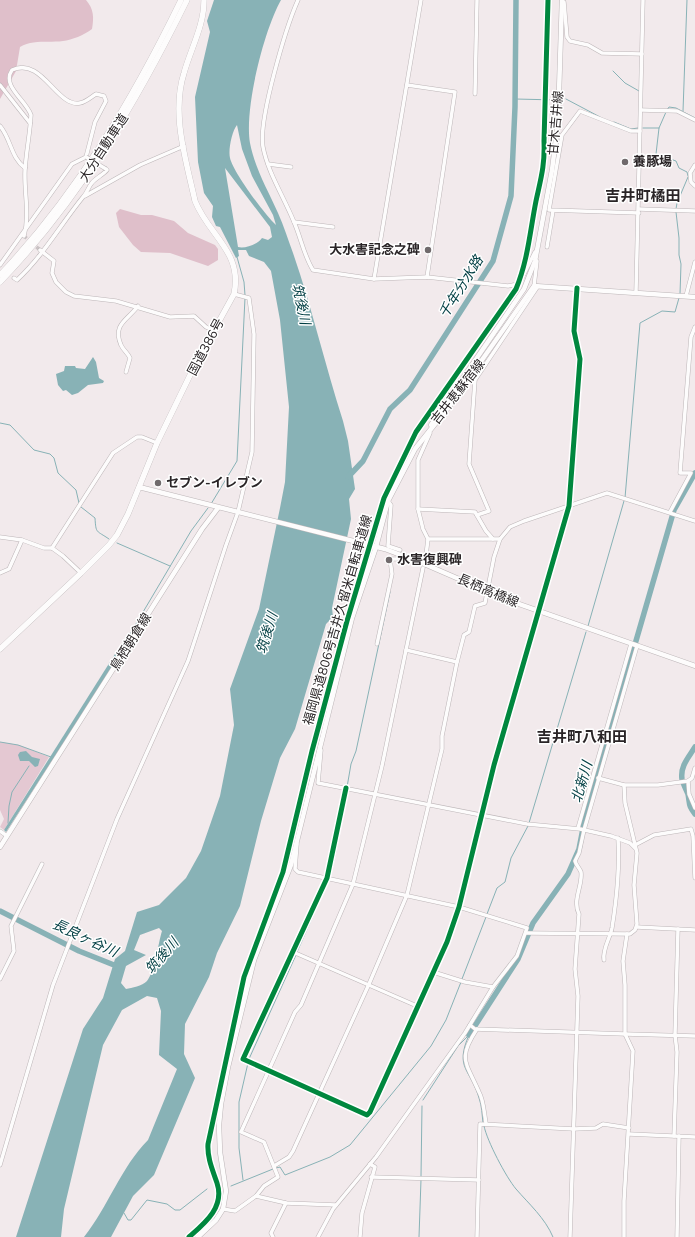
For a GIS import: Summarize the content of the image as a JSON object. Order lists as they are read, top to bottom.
{
  "streets": {
    "highway": ["大分自動車道", "国道386号"],
    "main road": [
      "甘木吉井線",
      "吉井恵蘇宿線",
      "長栖高橋線",
      "鳥栖朝倉線"
    ],
    "cycle path": ["福岡県道806号吉井久留米自転車道線"]
  },
  "crossings": [
    ["甘木吉井線", "吉井恵蘇宿線"],
    ["吉井恵蘇宿線", "長栖高橋線"]
  ],
  "districts": ["吉井町橘田", "吉井町八和田"],
  "water": [
    "千年分水路",
    "筑後川",
    "北新川",
    "長良ヶ谷川"
  ],
  "places": [
    "養豚場",
    "大水害記念之碑",
    "セブン-イレブン",
    "水害復興碑"
  ]
}
